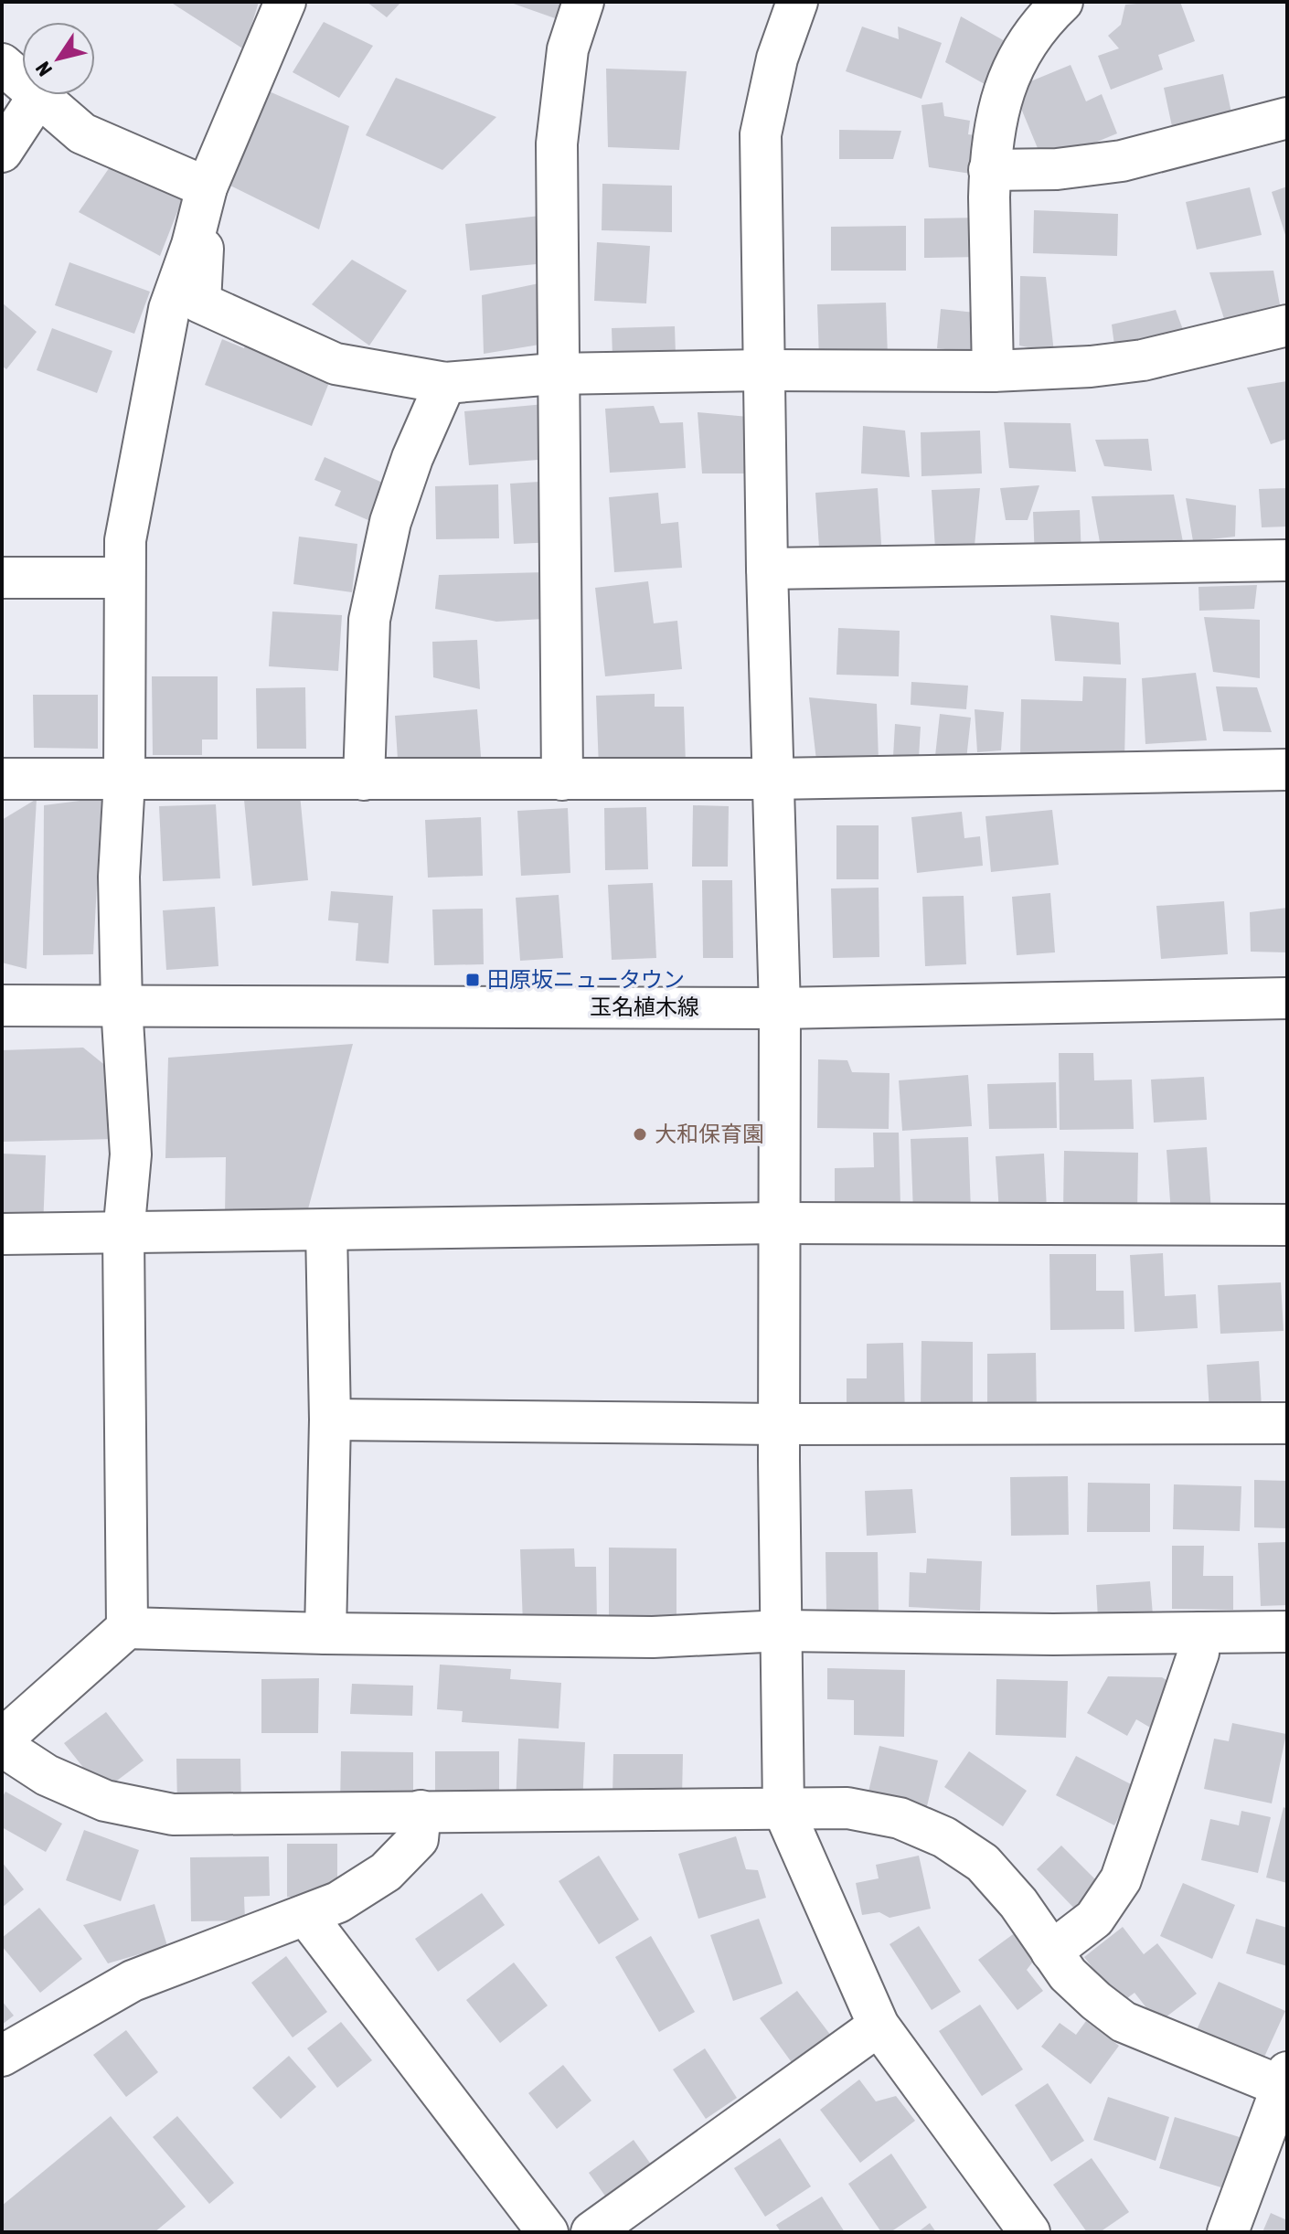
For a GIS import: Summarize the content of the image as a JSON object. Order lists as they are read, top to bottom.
{
  "streets": {
    "street": ["玉名植木線"]
  },
  "places": {
    "transit": ["田原坂ニュータウン"],
    "other": ["大和保育園"]
  },
  "north": "bottom left"
}
